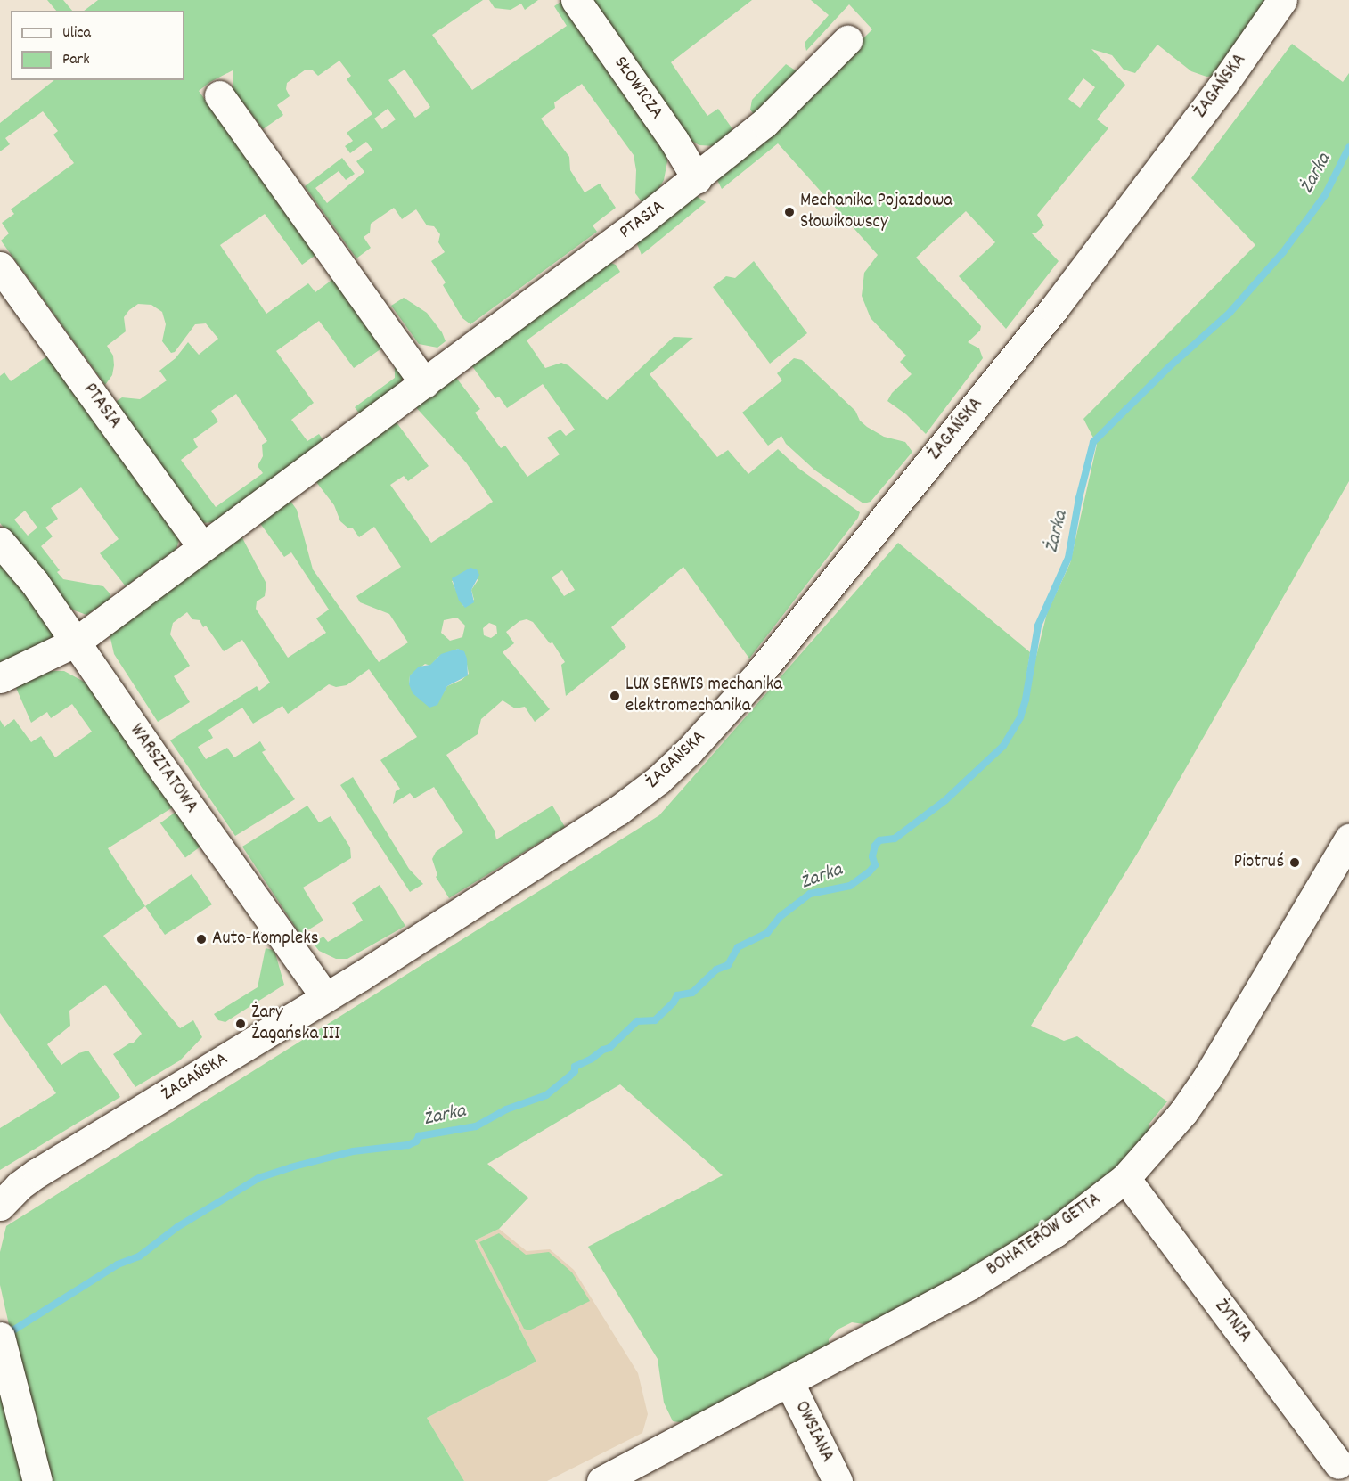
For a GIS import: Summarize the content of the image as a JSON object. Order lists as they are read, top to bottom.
{
  "streets": {
    "street": [
      "ŻAGAŃSKA",
      "SŁOWICZA",
      "PTASIA",
      "WARSZTATOWA",
      "BOHATERÓW GETTA",
      "ŻYTNIA",
      "OWSIANA"
    ]
  },
  "crossings": [
    ["ŻAGAŃSKA", "WARSZTATOWA"],
    ["SŁOWICZA", "PTASIA"],
    ["PTASIA", "WARSZTATOWA"],
    ["BOHATERÓW GETTA", "ŻYTNIA"],
    ["BOHATERÓW GETTA", "OWSIANA"]
  ],
  "water": ["Żarka"],
  "places": [
    "Mechanika Pojazdowa Słowikowscy",
    "LUX SERWIS mechanika elektromechanika",
    "Piotruś",
    "Auto-Kompleks",
    "Żary Żagańska III"
  ],
  "legend": ["Ulica", "Park"]
}
